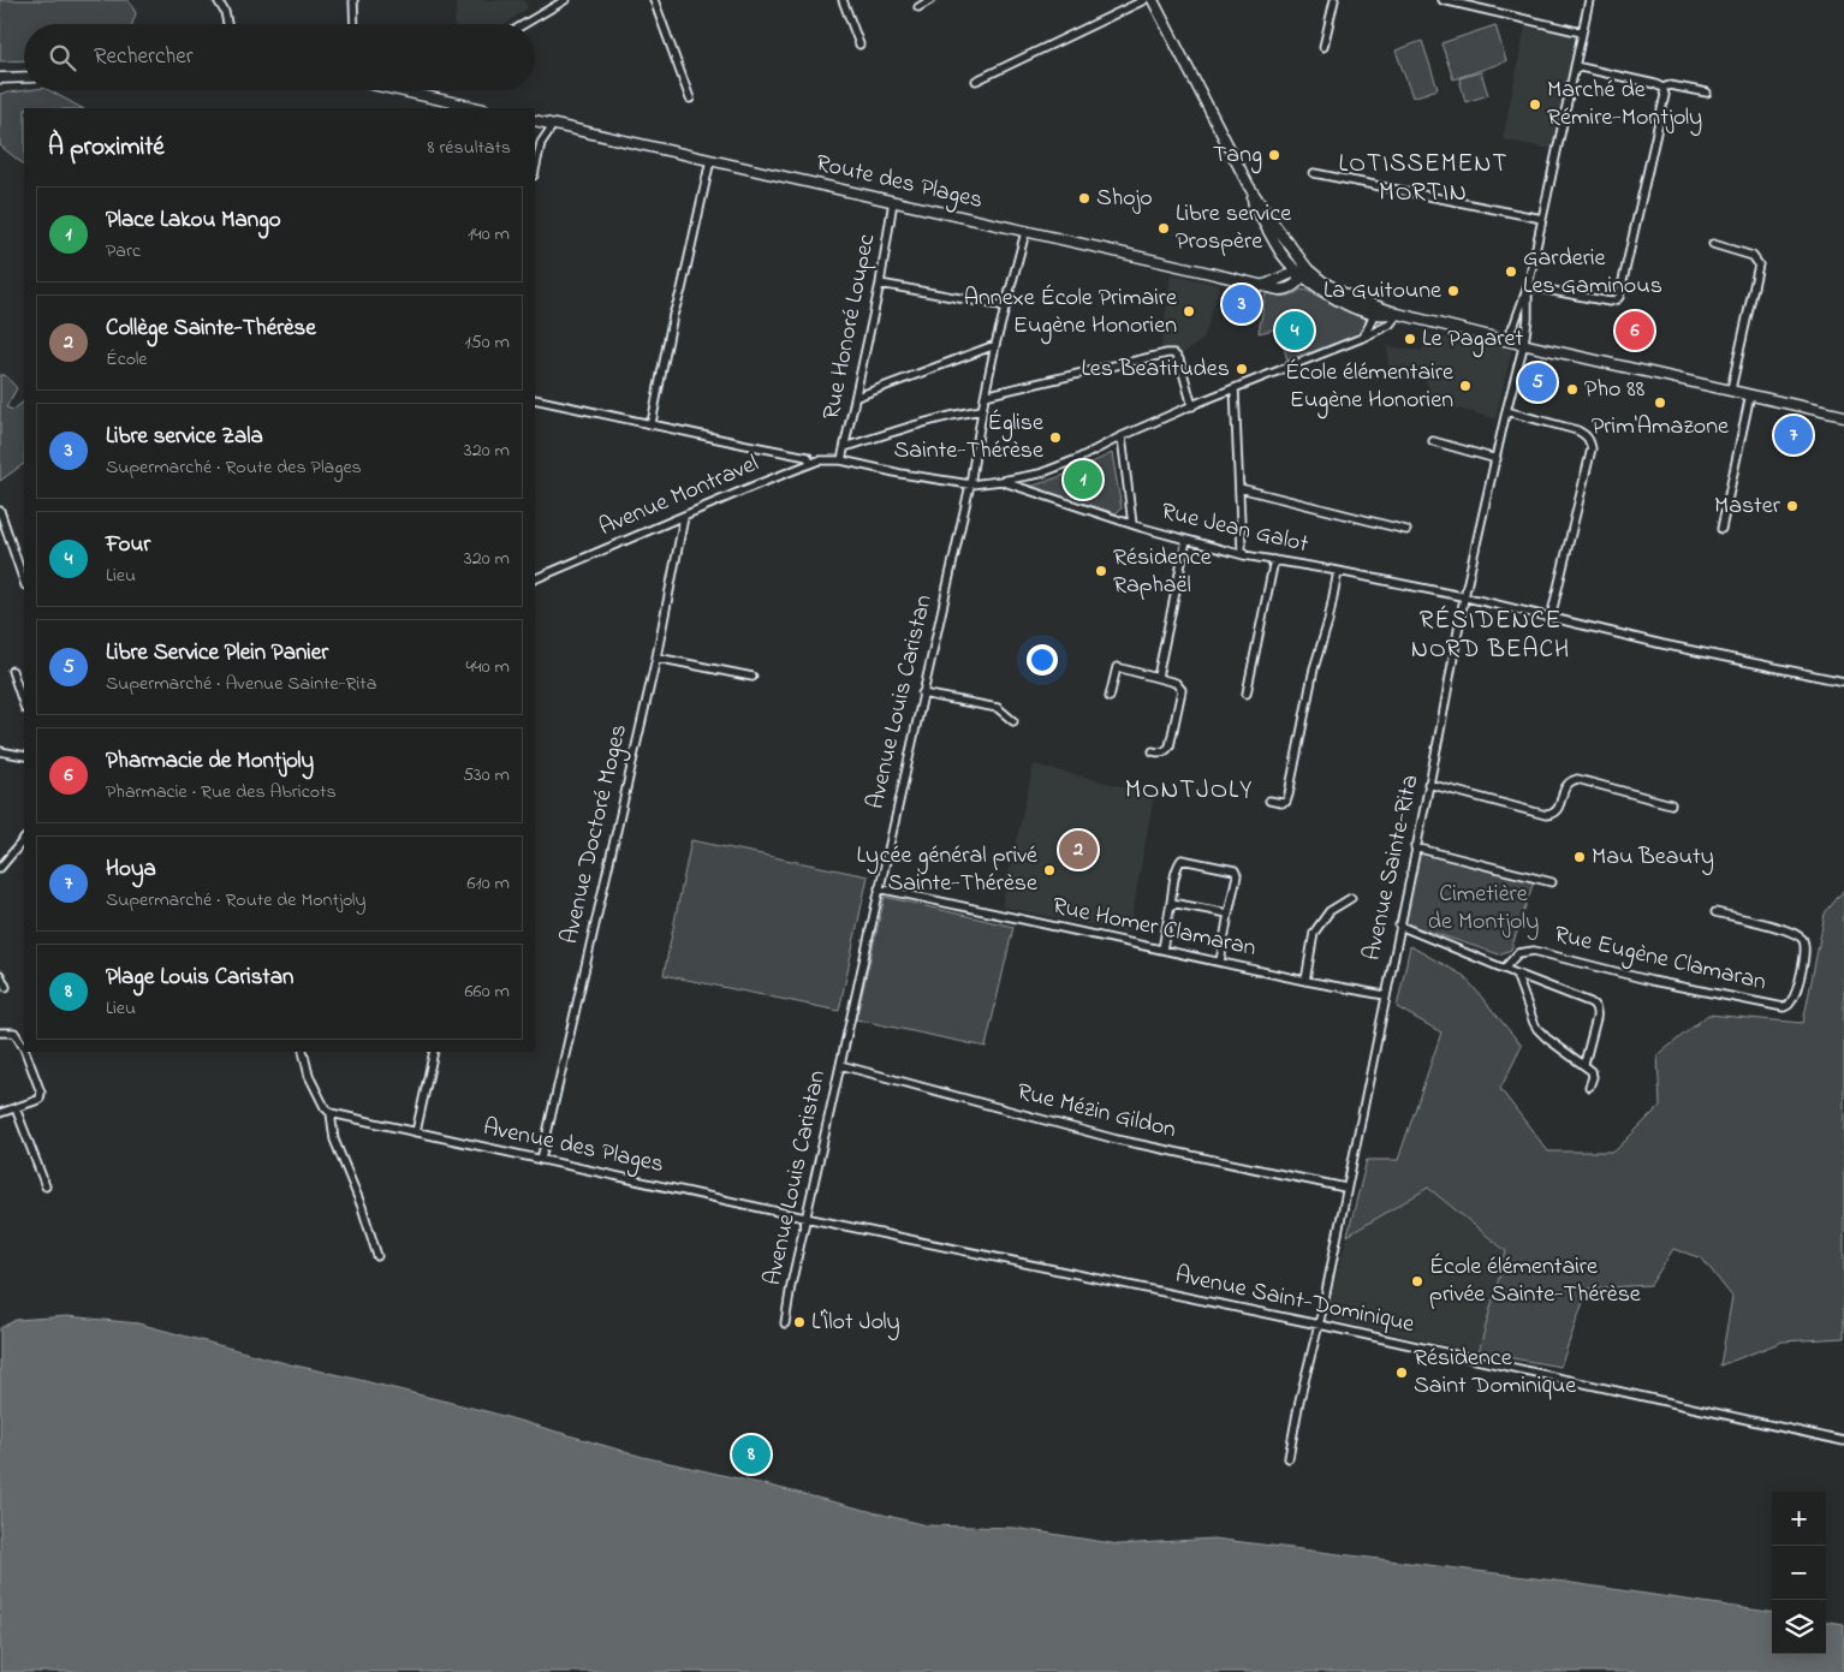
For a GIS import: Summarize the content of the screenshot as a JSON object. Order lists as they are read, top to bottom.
{
  "streets": {
    "main road": ["Route des Plages"],
    "street": [
      "Rue Honoré Loupec",
      "Avenue Montravel",
      "Rue Jean Galot",
      "Avenue Louis Caristan",
      "Avenue Doctoré Moges",
      "Avenue Sainte-Rita",
      "Rue Homer Clamaran",
      "Rue Eugène Clamaran",
      "Rue Mézin Gildon",
      "Avenue des Plages",
      "Avenue Saint-Dominique"
    ]
  },
  "crossings": [
    ["Route des Plages", "Rue Honoré Loupec"],
    ["Route des Plages", "Avenue Louis Caristan"],
    ["Rue Honoré Loupec", "Avenue Montravel"],
    ["Avenue Montravel", "Rue Jean Galot"],
    ["Avenue Montravel", "Avenue Louis Caristan"],
    ["Avenue Montravel", "Avenue Doctoré Moges"],
    ["Rue Jean Galot", "Avenue Sainte-Rita"],
    ["Avenue Louis Caristan", "Rue Homer Clamaran"],
    ["Avenue Louis Caristan", "Rue Mézin Gildon"],
    ["Avenue Louis Caristan", "Avenue des Plages"],
    ["Avenue Louis Caristan", "Avenue Saint-Dominique"],
    ["Avenue Doctoré Moges", "Avenue des Plages"],
    ["Avenue Sainte-Rita", "Rue Homer Clamaran"],
    ["Avenue Sainte-Rita", "Rue Mézin Gildon"],
    ["Avenue Sainte-Rita", "Avenue Saint-Dominique"],
    ["Avenue des Plages", "Avenue Saint-Dominique"]
  ],
  "districts": ["LOTISSEMENT MORTIN", "RÉSIDENCE NORD BEACH", "MONTJOLY"],
  "parks": ["Cimetière de Montjoly"],
  "places": [
    "Marché de Rémire-Montjoly",
    "Tang",
    "Shojo",
    "Libre service Prospère",
    "Garderie Les Gaminous",
    "La Guitoune",
    "Annexe École Primaire Eugène Honorien",
    "Le Pagaret",
    "Les Beatitudes",
    "École élémentaire Eugène Honorien",
    "Pho 88",
    "Prim'Amazone",
    "Église Sainte-Thérèse",
    "Master",
    "Résidence Raphaël",
    "Mau Beauty",
    "Lycée général privé Sainte-Thérèse",
    "École élémentaire privée Sainte-Thérèse",
    "L'Îlot Joly",
    "Résidence Saint Dominique"
  ],
  "page": {
    "search": "Rechercher",
    "heading": ["À proximité", "8 résultats"],
    "list": [
      {
        "mark": "1",
        "name": "Place Lakou Mango",
        "note": "Parc",
        "value": "140 m"
      },
      {
        "mark": "2",
        "name": "Collège Sainte-Thérèse",
        "note": "École",
        "value": "150 m"
      },
      {
        "mark": "3",
        "name": "Libre service Zala",
        "note": "Supermarché · Route des Plages",
        "value": "320 m"
      },
      {
        "mark": "4",
        "name": "Four",
        "note": "Lieu",
        "value": "320 m"
      },
      {
        "mark": "5",
        "name": "Libre Service Plein Panier",
        "note": "Supermarché · Avenue Sainte-Rita",
        "value": "440 m"
      },
      {
        "mark": "6",
        "name": "Pharmacie de Montjoly",
        "note": "Pharmacie · Rue des Abricots",
        "value": "530 m"
      },
      {
        "mark": "7",
        "name": "Hoya",
        "note": "Supermarché · Route de Montjoly",
        "value": "610 m"
      },
      {
        "mark": "8",
        "name": "Plage Louis Caristan",
        "note": "Lieu",
        "value": "660 m"
      }
    ],
    "pins": [
      "3",
      "4",
      "6",
      "5",
      "7",
      "1",
      "2",
      "8"
    ],
    "map_buttons": ["+", "−"]
  }
}
